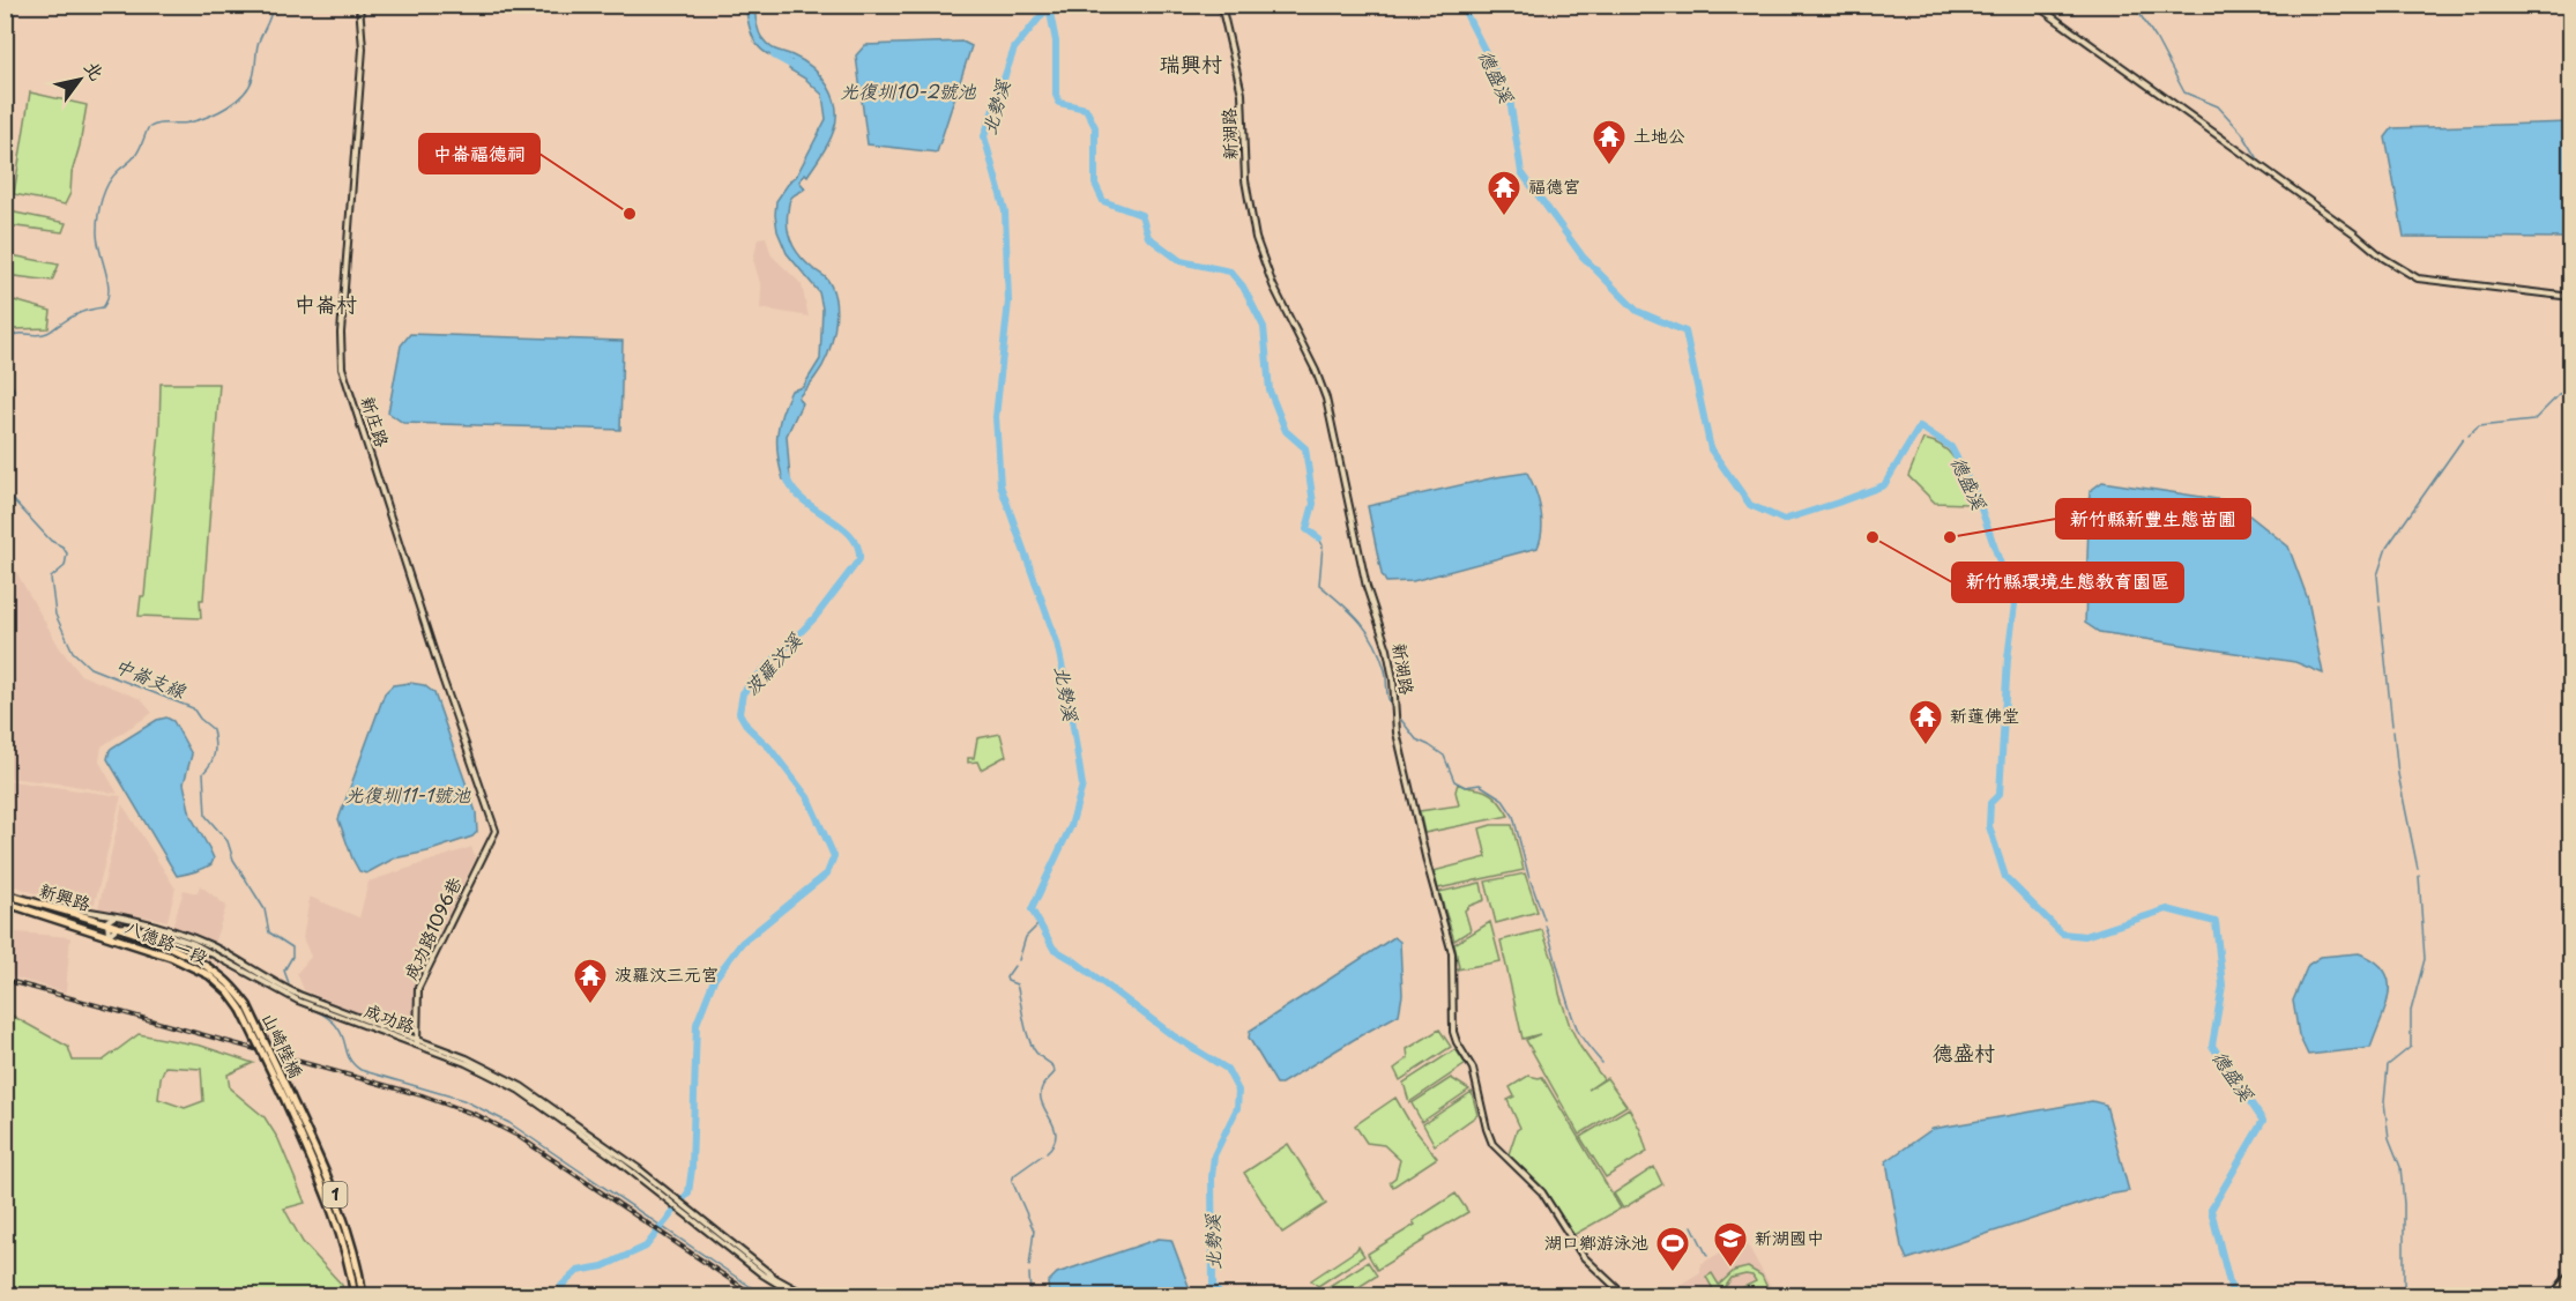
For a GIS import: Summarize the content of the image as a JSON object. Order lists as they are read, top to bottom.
{
  "streets": {
    "main road": [
      "新興路",
      "八德路一段",
      "山崎陸橋",
      "1"
    ],
    "street": [
      "新湖路",
      "新庄路",
      "成功路1096巷",
      "成功路"
    ]
  },
  "crossings": [
    ["新庄路", "成功路1096巷"],
    ["新興路", "八德路一段"],
    ["新興路", "成功路"],
    ["成功路1096巷", "成功路"],
    ["八德路一段", "成功路"],
    ["八德路一段", "山崎陸橋"],
    ["山崎陸橋", "1"]
  ],
  "districts": ["瑞興村", "中崙村", "德盛村"],
  "water": [
    "德盛溪",
    "光復圳10-2號池",
    "北勢溪",
    "波羅汶溪",
    "中崙支線",
    "光復圳11-1號池"
  ],
  "places": {
    "temple": [
      "土地公",
      "福德宮",
      "新蓮佛堂",
      "波羅汶三元宮"
    ],
    "other": ["中崙福德祠", "新竹縣環境生態教育園區", "新竹縣新豐生態苗圃"],
    "school or university": ["新湖國中"],
    "sports": ["湖口鄉游泳池"]
  },
  "north": "top right"
}
